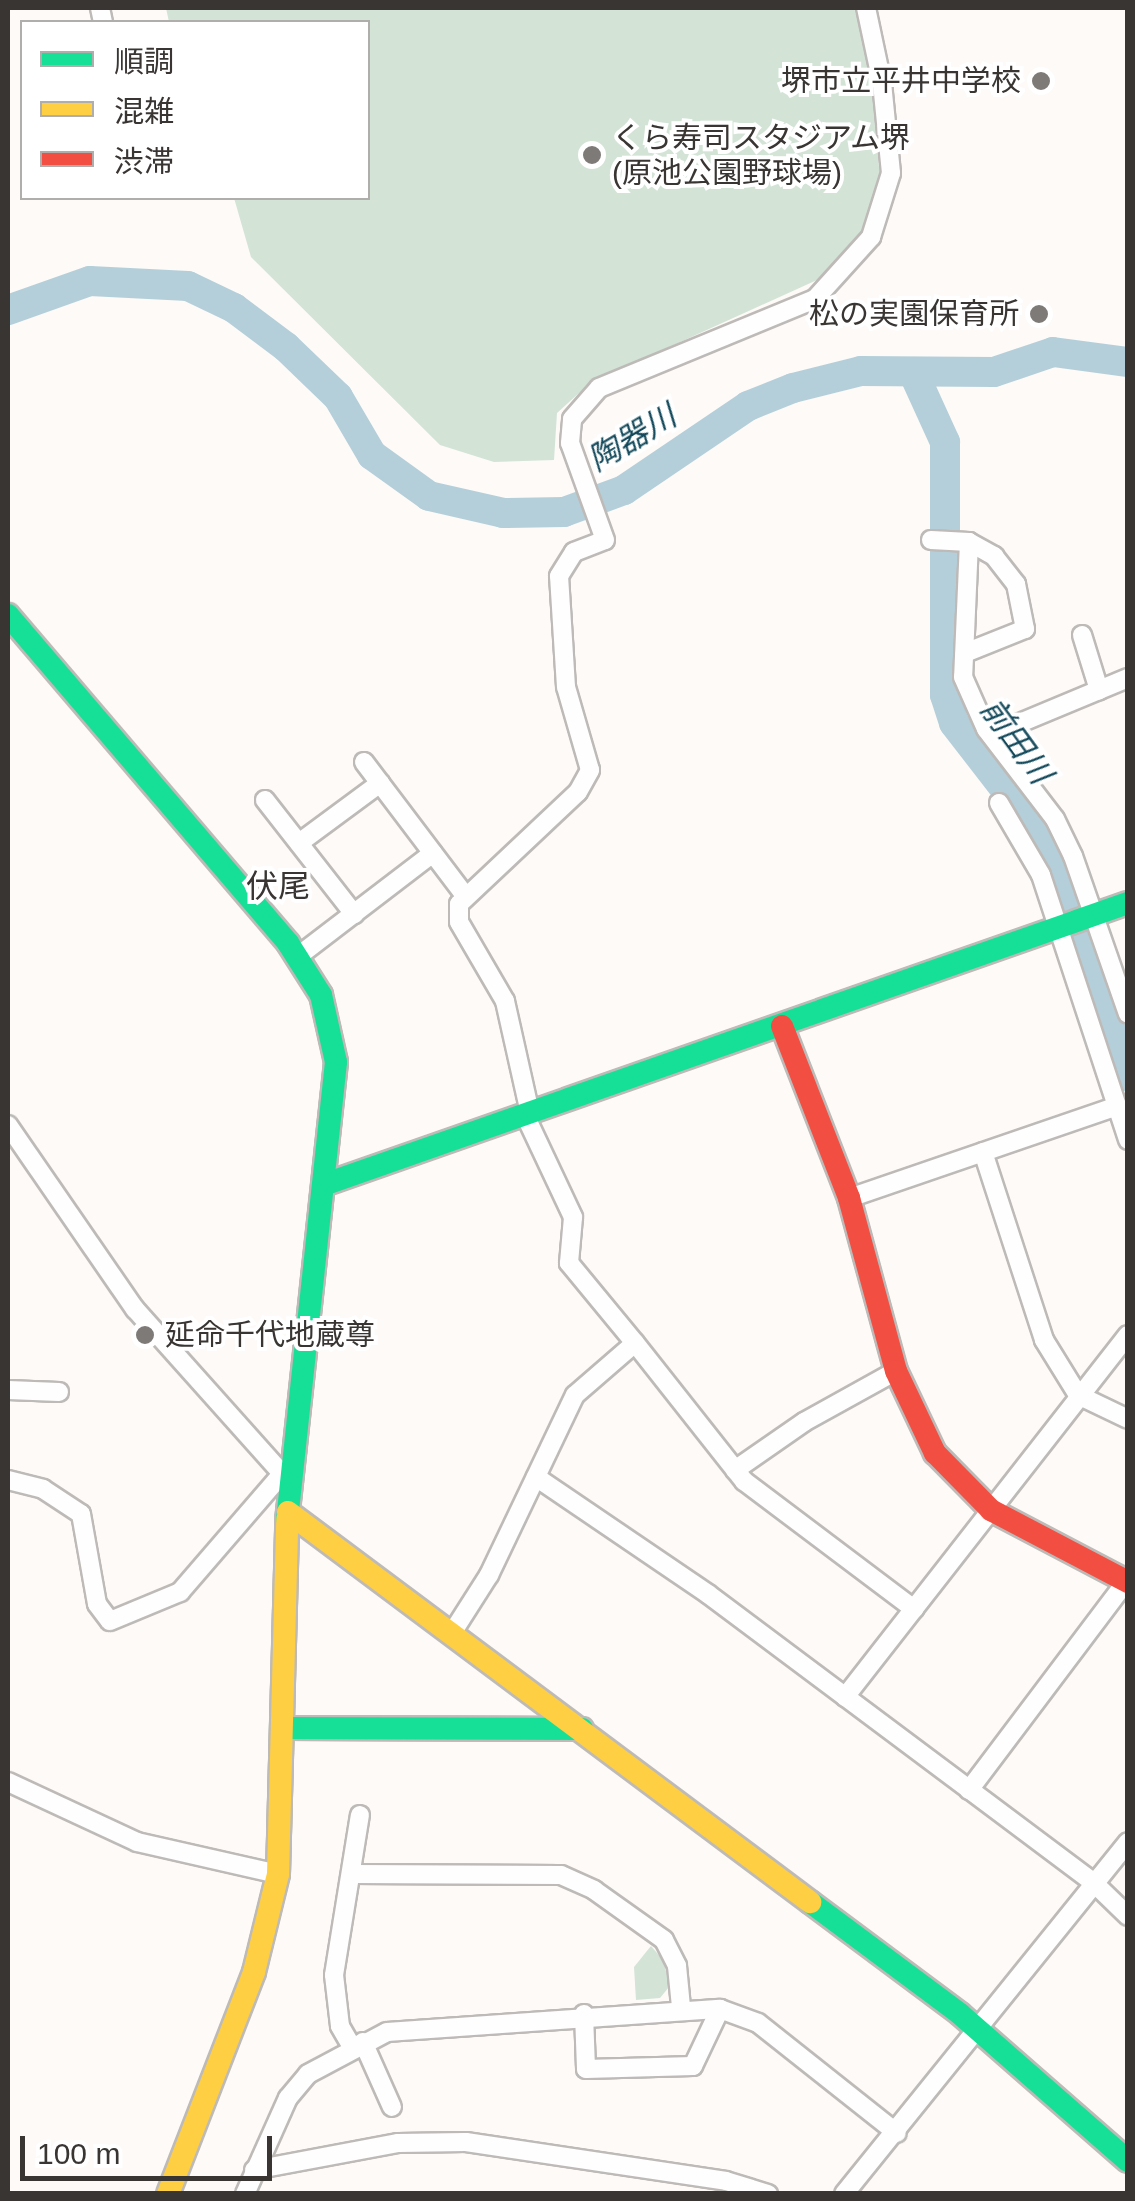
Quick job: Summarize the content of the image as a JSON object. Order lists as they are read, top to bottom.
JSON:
{
  "districts": ["伏尾"],
  "water": ["陶器川", "前田川"],
  "places": [
    "堺市立平井中学校",
    "くら寿司スタジアム堺 (原池公園野球場)",
    "松の実園保育所",
    "延命千代地蔵尊"
  ],
  "legend": ["順調", "混雑", "渋滞"],
  "scale_bar": "100 m"
}
